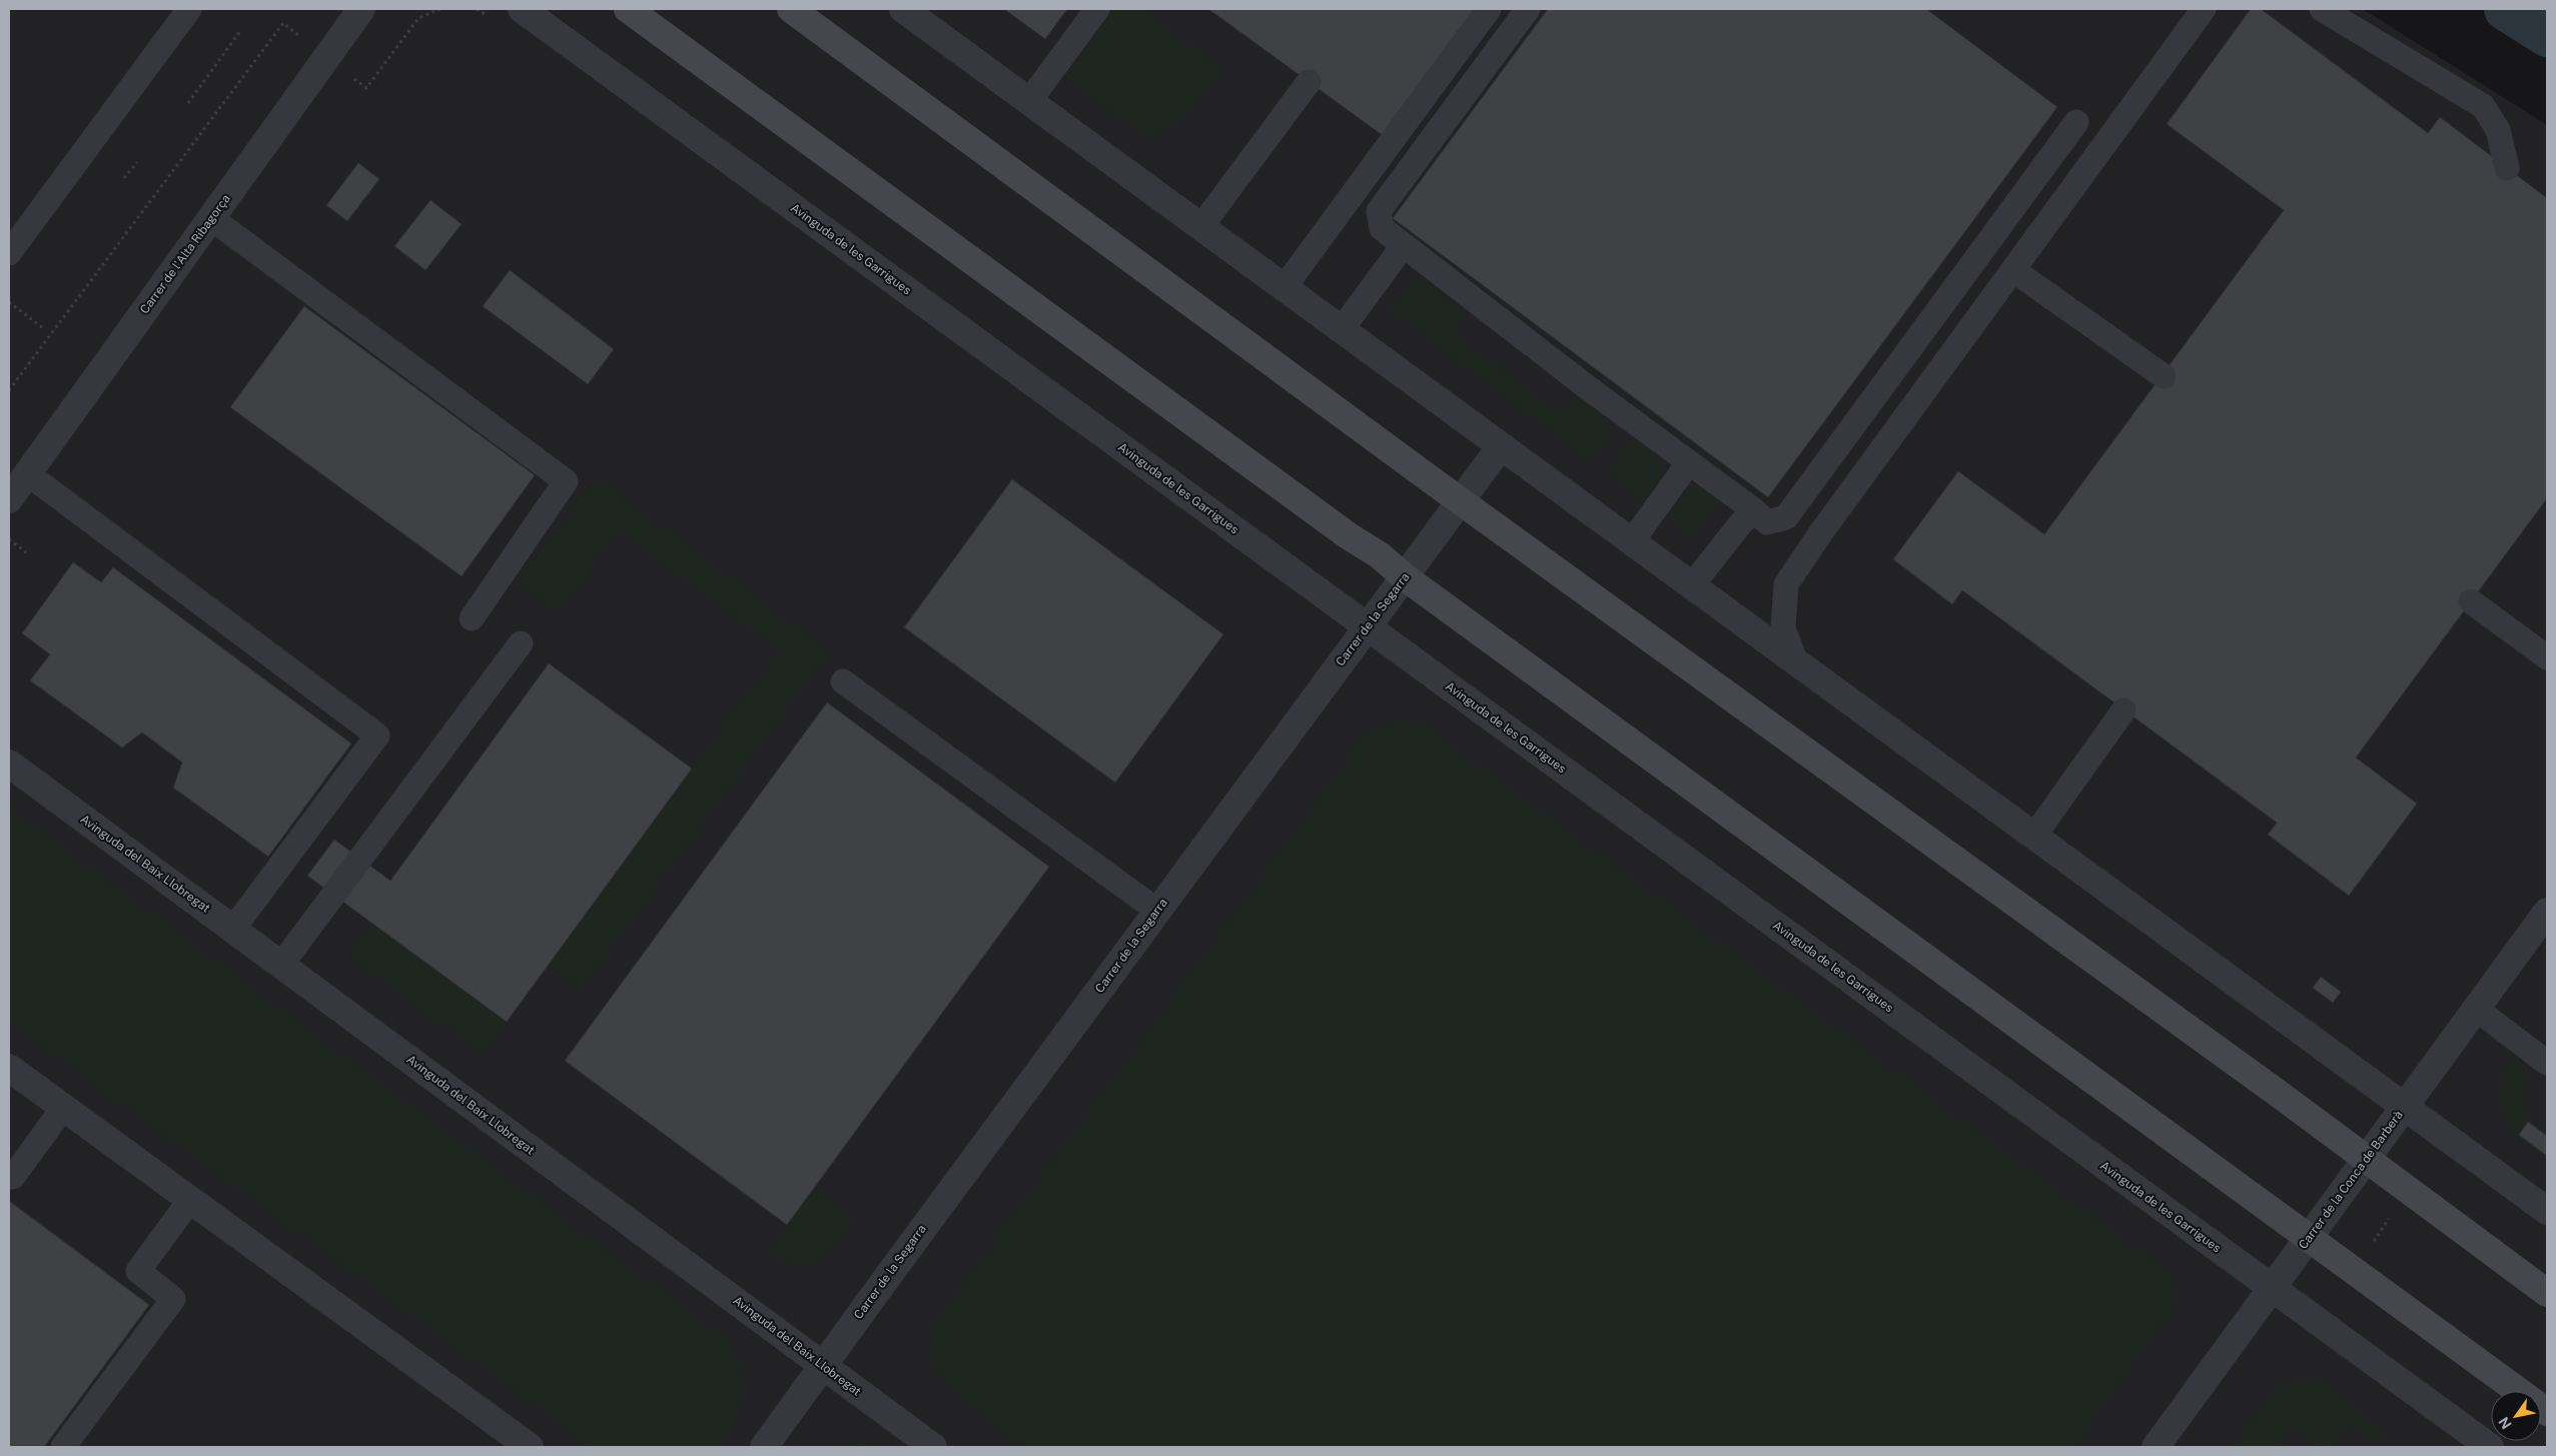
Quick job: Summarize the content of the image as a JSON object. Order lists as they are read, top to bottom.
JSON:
{
  "streets": {
    "street": [
      "Avinguda de les Garrigues",
      "Carrer de l'Alta Ribagorça",
      "Carrer de la Segarra",
      "Avinguda del Baix Llobregat",
      "Carrer de la Conca de Barberà"
    ]
  },
  "crossings": [
    ["Avinguda de les Garrigues", "Carrer de la Segarra"],
    ["Avinguda de les Garrigues", "Carrer de la Conca de Barberà"],
    ["Carrer de la Segarra", "Avinguda del Baix Llobregat"]
  ],
  "north": "bottom left"
}
